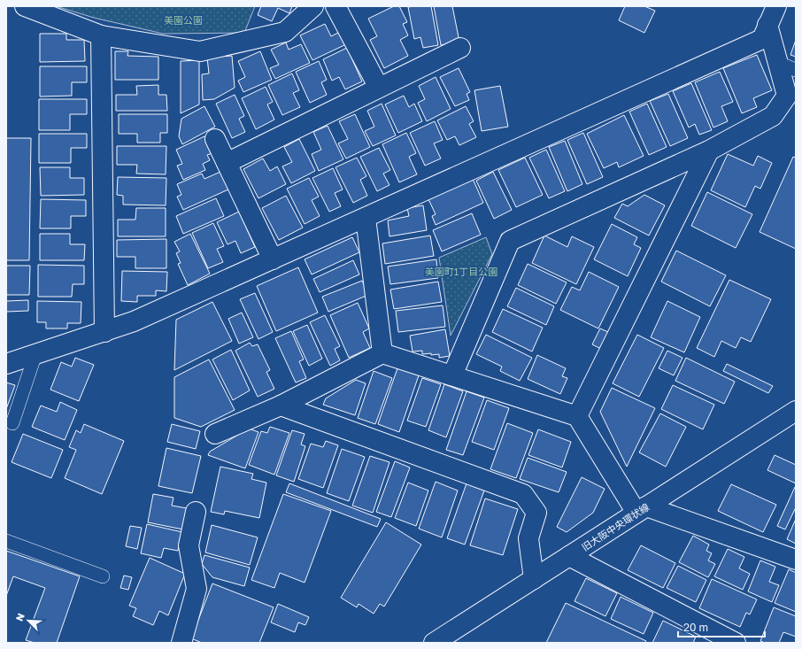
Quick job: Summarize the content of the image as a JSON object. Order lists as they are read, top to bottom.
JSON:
{
  "streets": {
    "street": ["旧大阪中央環状線"]
  },
  "parks": ["美園公園", "美園町1丁目公園"],
  "scale_bar": "20 m",
  "north": "top left"
}
